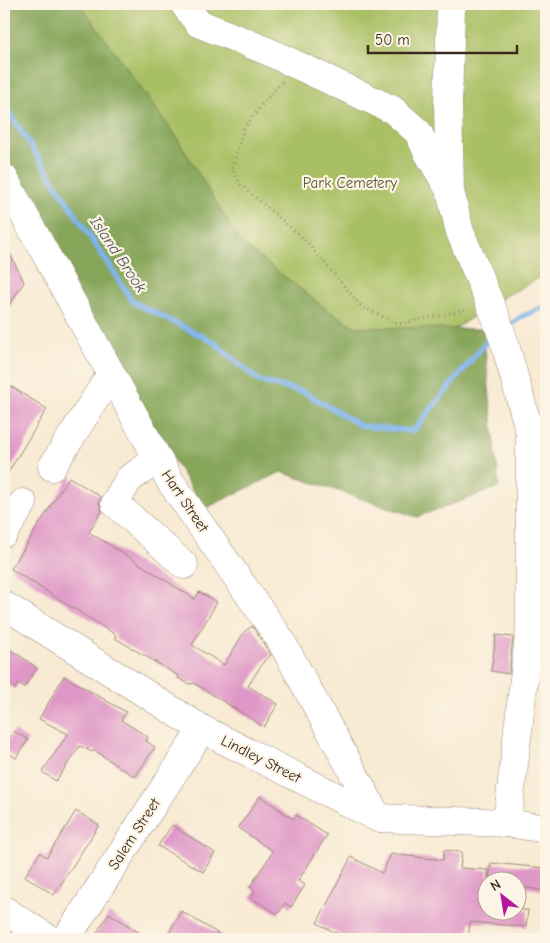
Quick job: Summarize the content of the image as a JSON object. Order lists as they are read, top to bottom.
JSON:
{
  "streets": {
    "street": ["Hart Street", "Lindley Street", "Salem Street"]
  },
  "crossings": [
    ["Hart Street", "Lindley Street"],
    ["Lindley Street", "Salem Street"]
  ],
  "water": ["Island Brook"],
  "parks": ["Park Cemetery"],
  "scale_bar": "50 m",
  "north": "top left"
}
